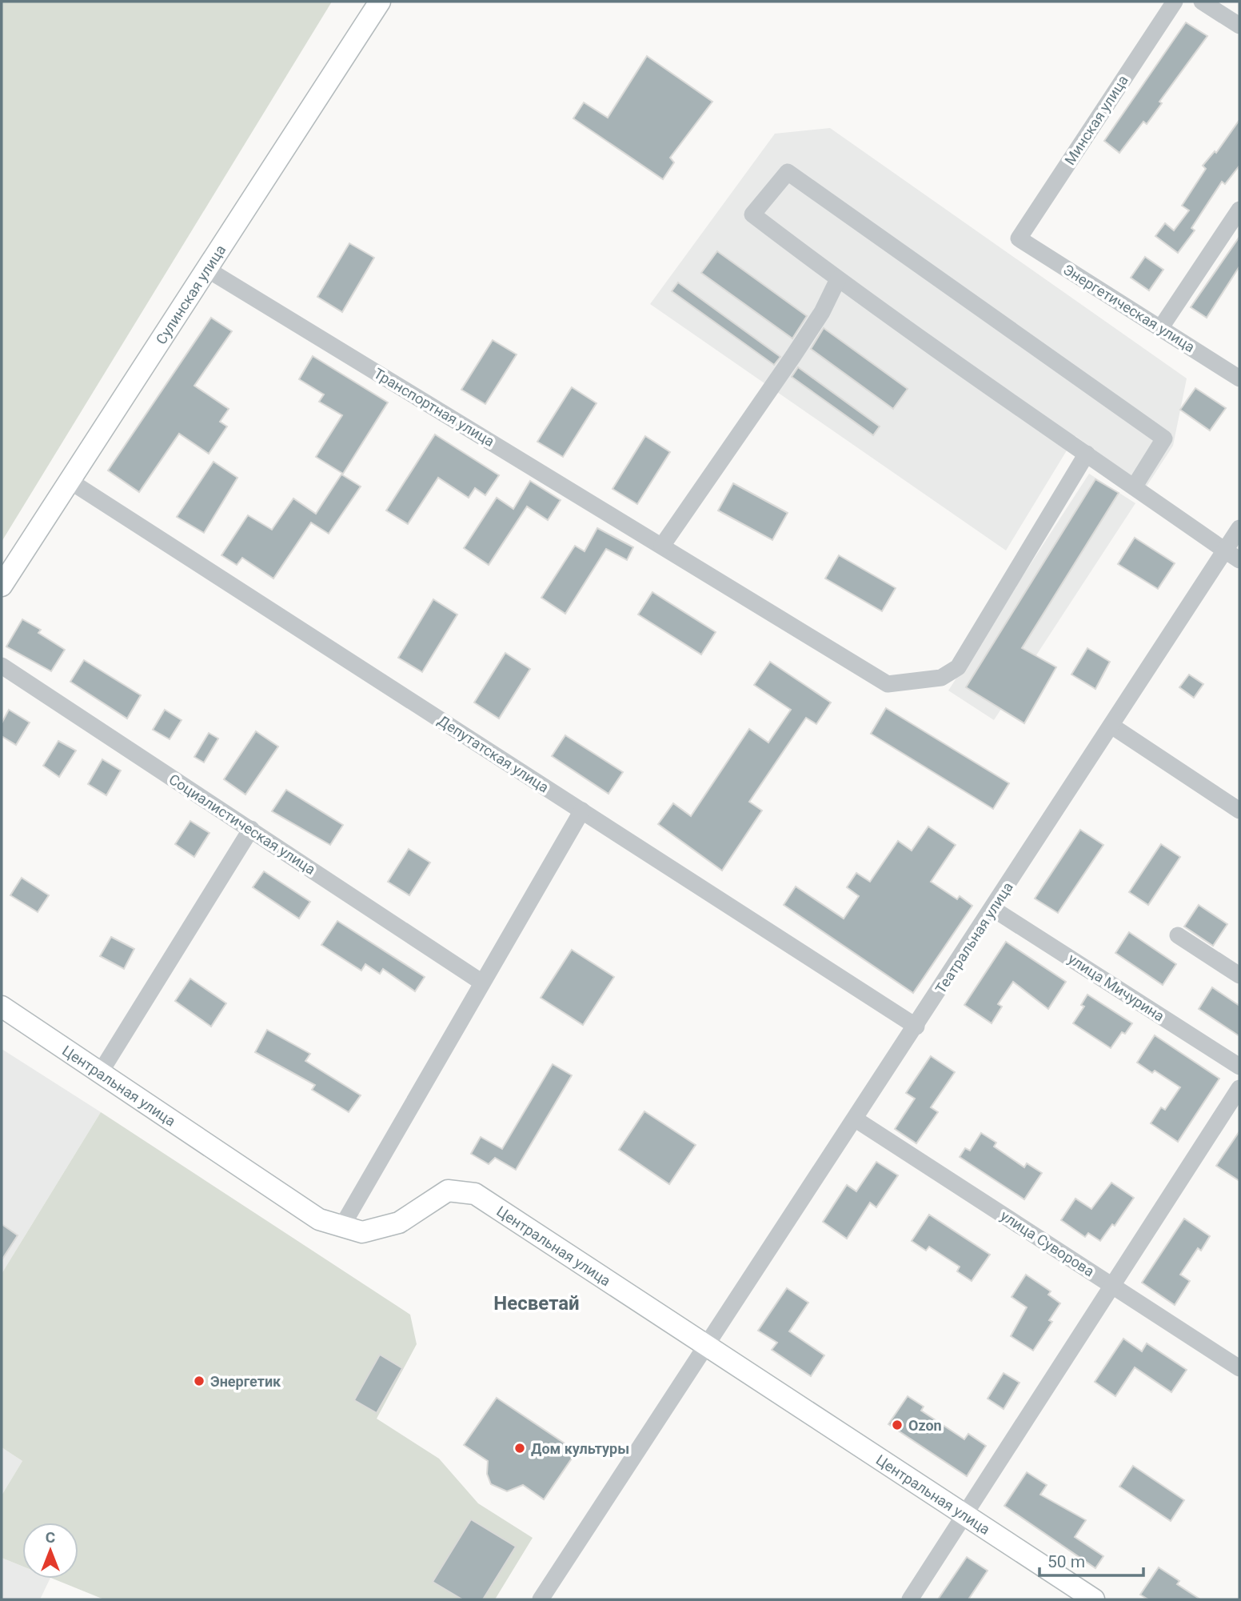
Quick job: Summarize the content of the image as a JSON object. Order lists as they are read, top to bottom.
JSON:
{
  "streets": {
    "main road": ["Сулинская улица", "Центральная улица"],
    "street": [
      "Минская улица",
      "Энергетическая улица",
      "Транспортная улица",
      "Депутатская улица",
      "Социалистическая улица",
      "Театральная улица",
      "улица Мичурина",
      "улица Суворова"
    ]
  },
  "crossings": [
    ["Минская улица", "Энергетическая улица"],
    ["Сулинская улица", "Транспортная улица"],
    ["Сулинская улица", "Депутатская улица"],
    ["Депутатская улица", "Театральная улица"],
    ["Театральная улица", "улица Мичурина"],
    ["Театральная улица", "Центральная улица"],
    ["Театральная улица", "улица Суворова"]
  ],
  "districts": ["Несветай"],
  "places": ["Энергетик", "Ozon", "Дом культуры"],
  "scale_bar": "50 m",
  "north": "top"
}
